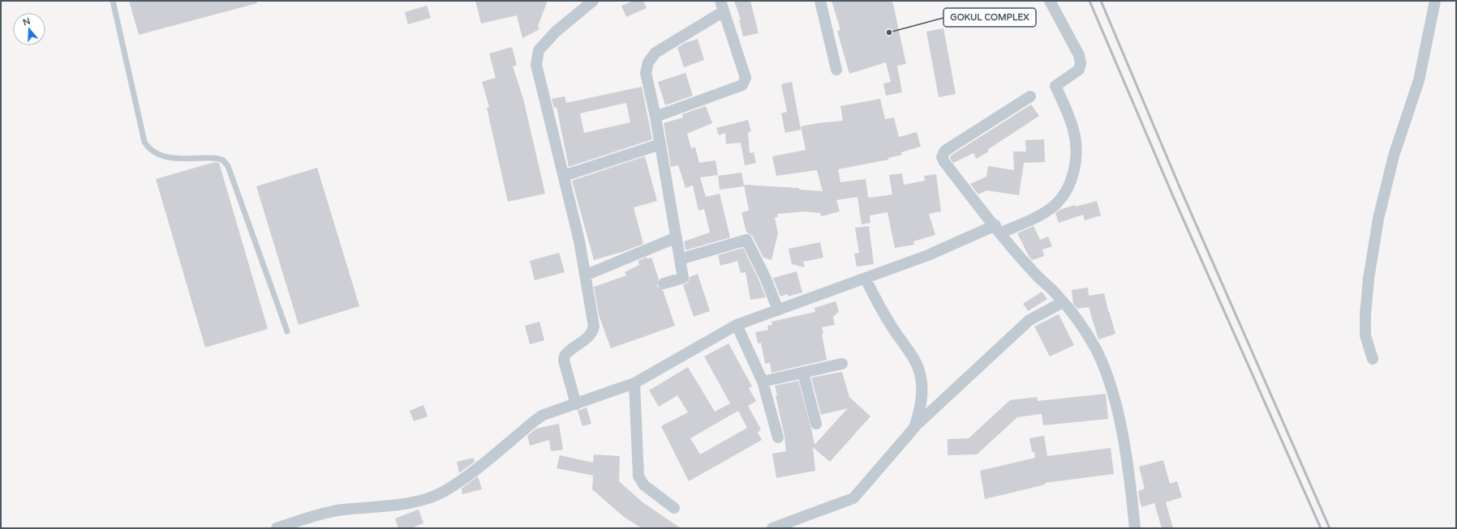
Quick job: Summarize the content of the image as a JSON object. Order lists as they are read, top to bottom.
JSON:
{
  "places": ["GOKUL COMPLEX"],
  "north": "top"
}
